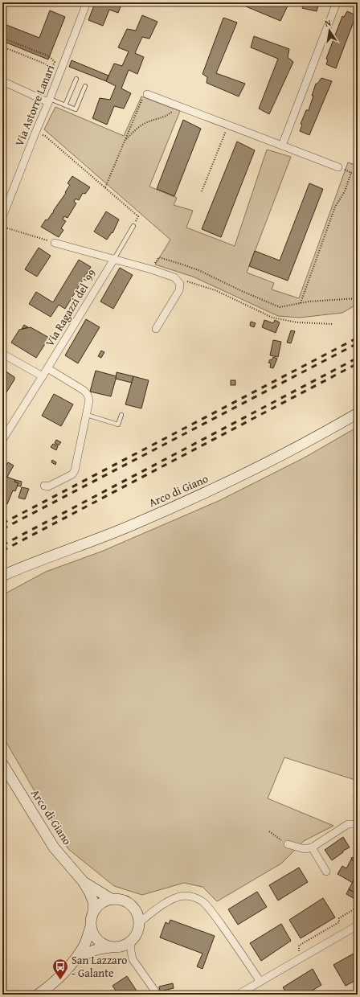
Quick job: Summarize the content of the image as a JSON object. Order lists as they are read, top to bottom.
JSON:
{
  "streets": {
    "main road": ["Arco di Giano"],
    "street": ["Via Astorre Lanari", "Via Ragazzi del '99"]
  },
  "places": {
    "bus stop": ["San Lazzaro - Galante"]
  },
  "north": "top"
}
